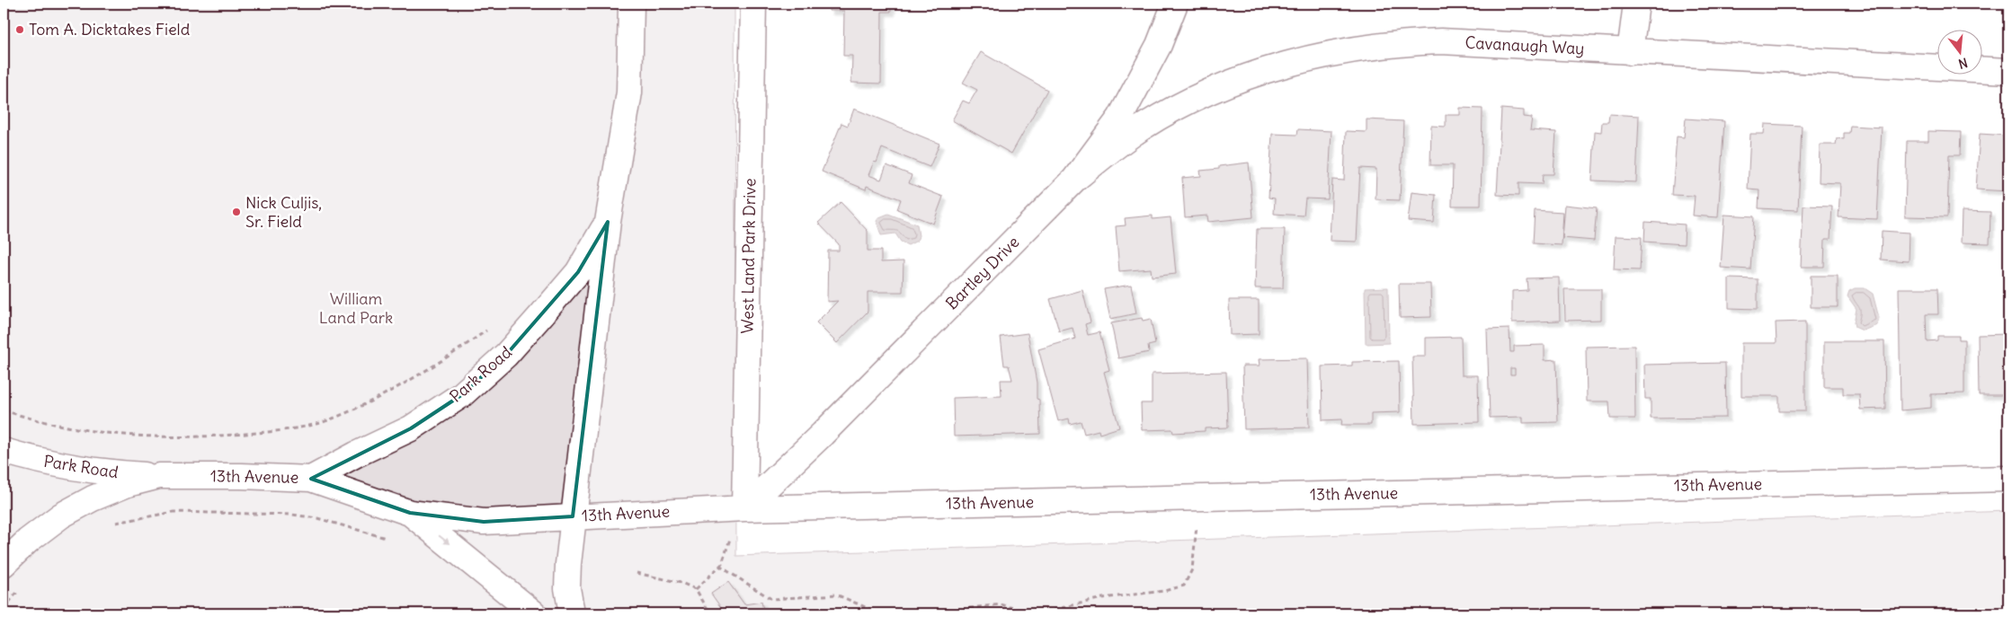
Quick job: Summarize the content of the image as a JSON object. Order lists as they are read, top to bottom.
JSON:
{
  "streets": {
    "street": [
      "Cavanaugh Way",
      "West Land Park Drive",
      "Bartley Drive",
      "Park Road",
      "13th Avenue"
    ]
  },
  "crossings": [
    ["Cavanaugh Way", "Bartley Drive"],
    ["West Land Park Drive", "Bartley Drive"],
    ["West Land Park Drive", "13th Avenue"],
    ["Bartley Drive", "13th Avenue"],
    ["Park Road", "13th Avenue"]
  ],
  "parks": ["William Land Park"],
  "places": ["Tom A. Dicktakes Field", "Nick Culjis, Sr. Field"],
  "north": "bottom"
}
